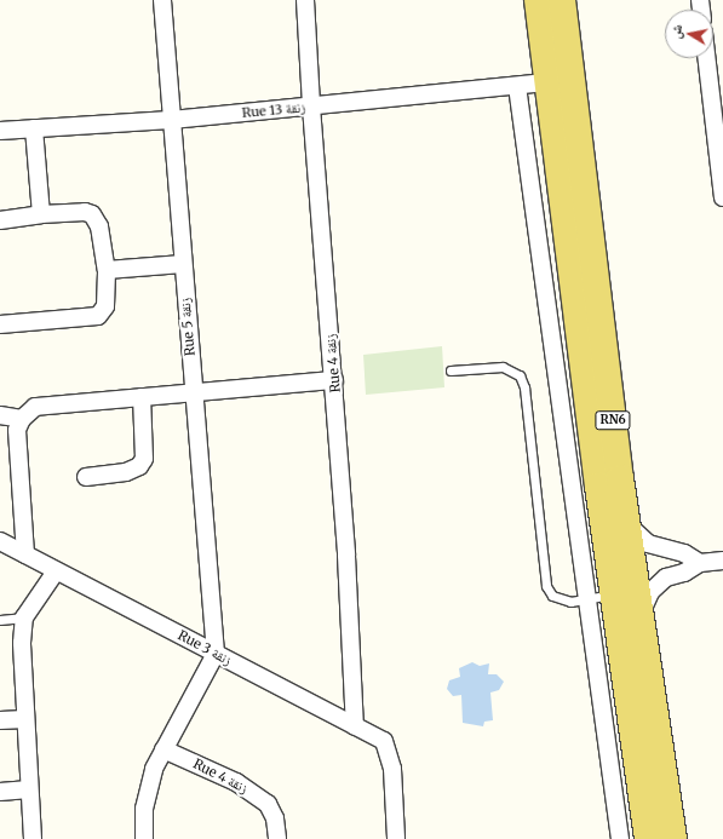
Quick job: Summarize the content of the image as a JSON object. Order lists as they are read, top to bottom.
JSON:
{
  "streets": {
    "main road": ["RN6"],
    "street": [
      "Rue 13 زنقة",
      "Rue 5 زنقة",
      "Rue 4 زنقة",
      "Rue 3 زنقة"
    ]
  },
  "crossings": [
    ["Rue 13 زنقة", "Rue 5 زنقة"],
    ["Rue 13 زنقة", "Rue 4 زنقة"],
    ["Rue 13 زنقة", "RN6"],
    ["Rue 5 زنقة", "Rue 3 زنقة"],
    ["Rue 4 زنقة", "Rue 3 زنقة"]
  ],
  "north": "left"
}
